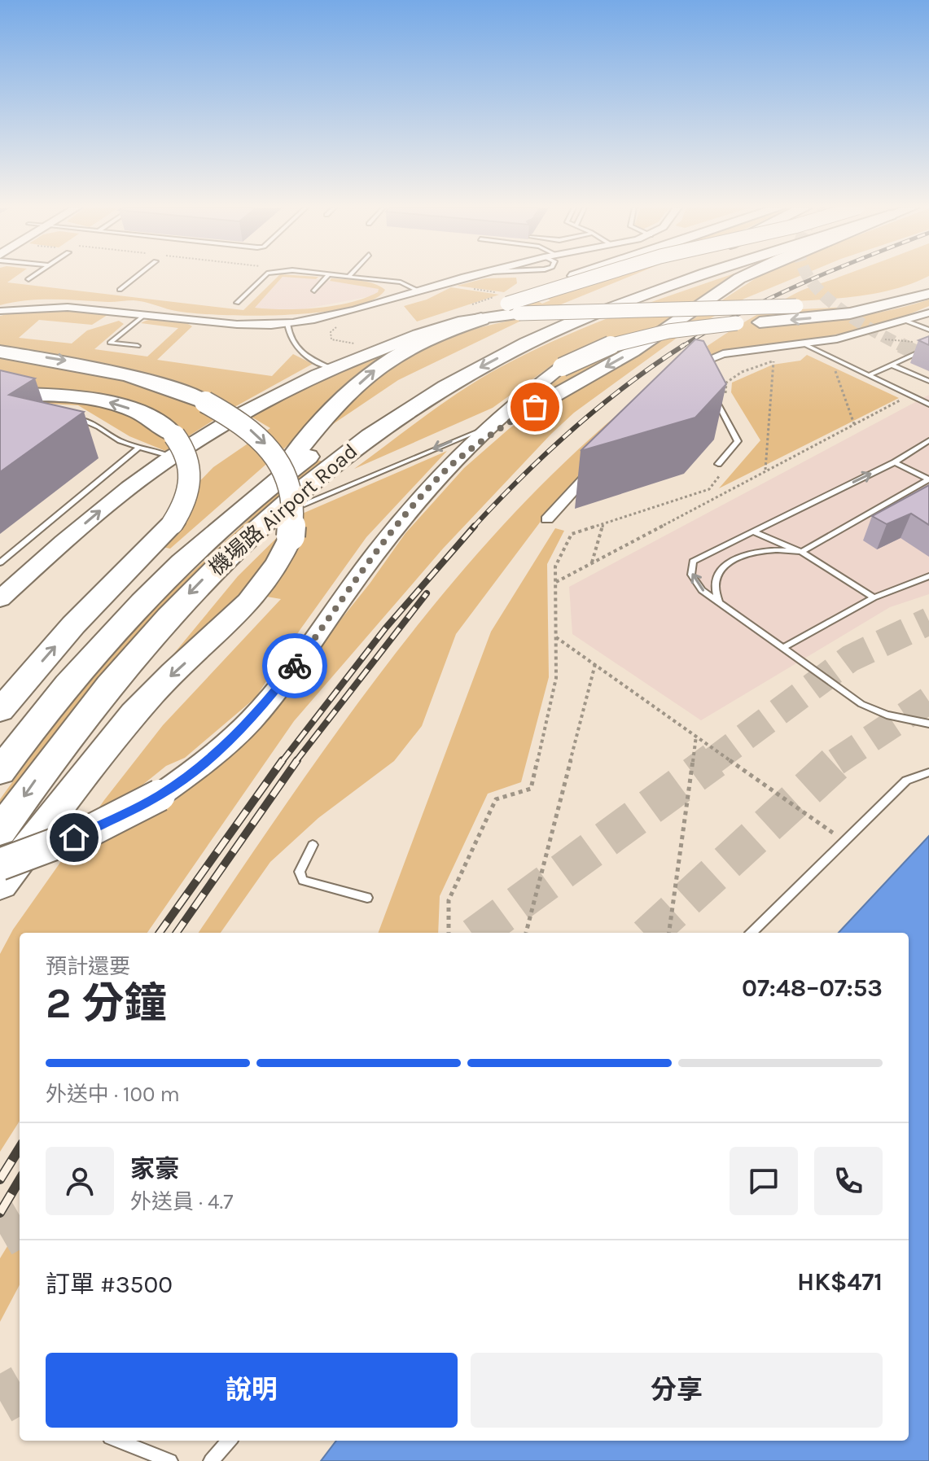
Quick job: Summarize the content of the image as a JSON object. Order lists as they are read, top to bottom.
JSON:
{
  "streets": {
    "highway": ["機場路 Airport Road"]
  },
  "page": {
    "heading": ["2 分鐘", "預計還要", "07:48–07:53"],
    "panel": [
      "家豪",
      "外送員 · 4.7",
      "訂單 #3500",
      "HK$471"
    ],
    "bar": "外送中 · 100 m",
    "buttons": ["說明", "分享"]
  }
}
